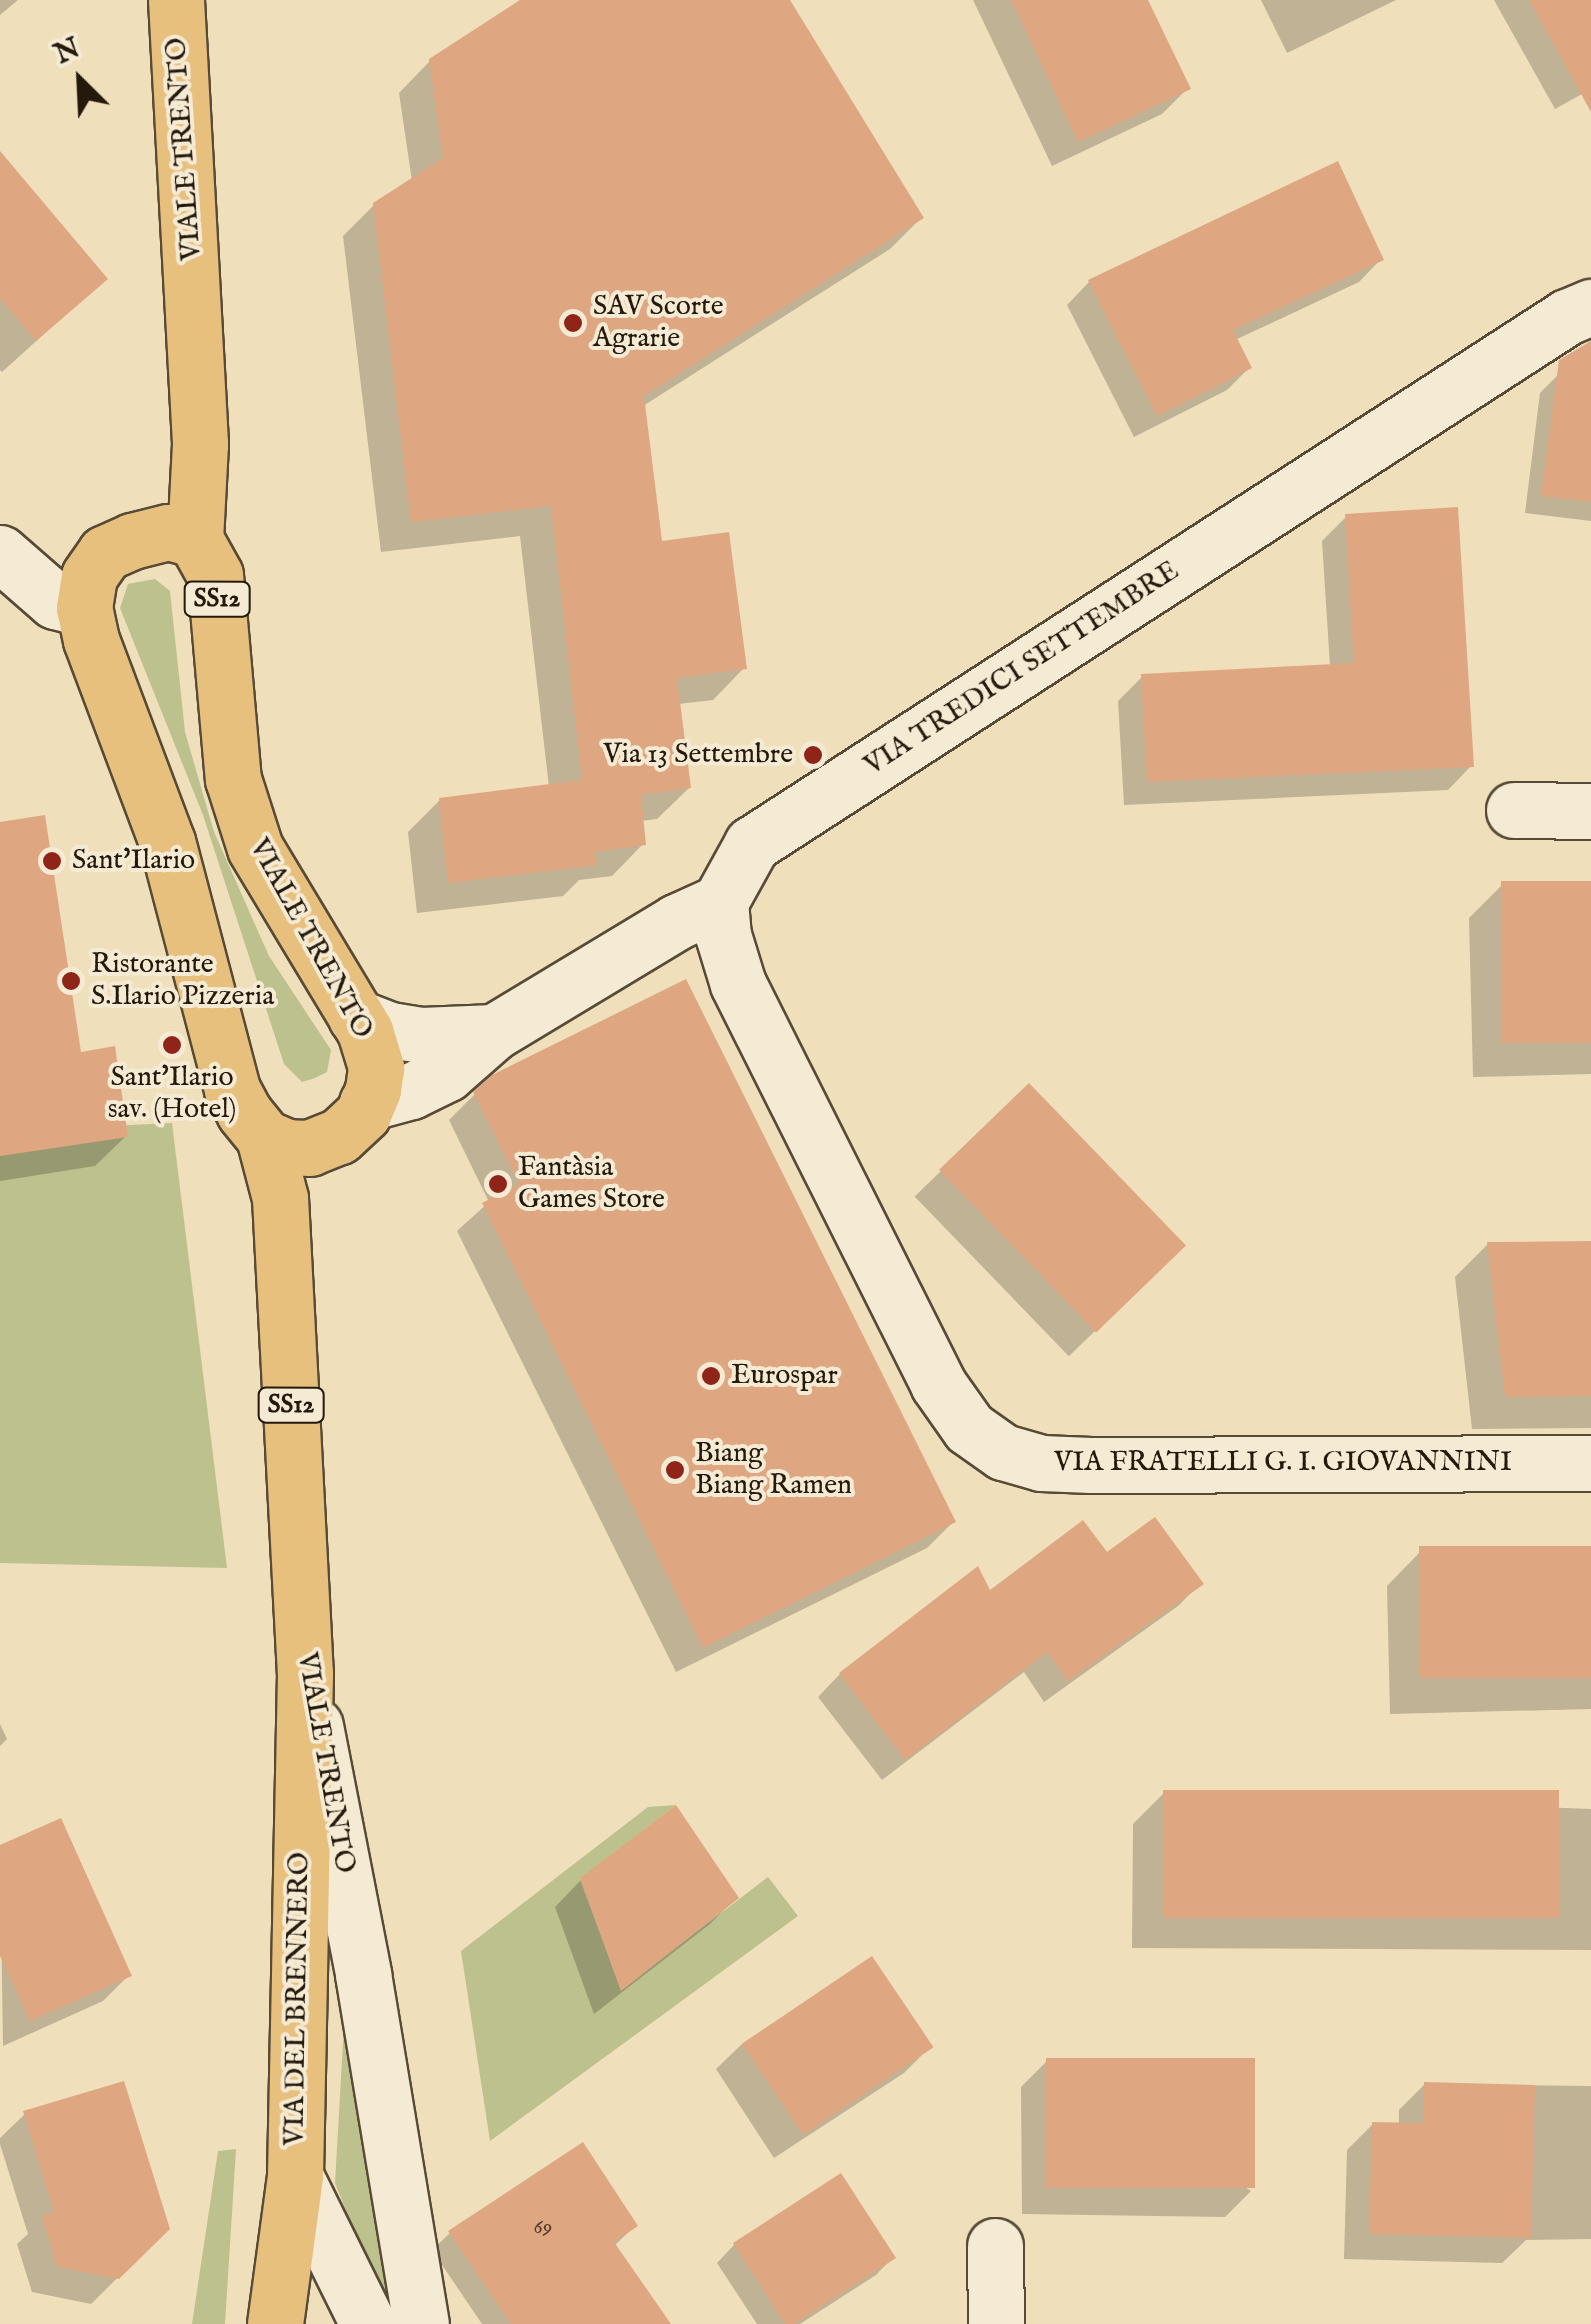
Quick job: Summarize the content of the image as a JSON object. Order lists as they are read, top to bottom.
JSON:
{
  "streets": {
    "main road": ["VIALE TRENTO", "SS12", "VIA DEL BRENNERO"],
    "street": ["VIA TREDICI SETTEMBRE", "VIA FRATELLI G. I. GIOVANNINI"]
  },
  "crossings": [
    ["VIALE TRENTO", "SS12"],
    ["VIALE TRENTO", "VIA DEL BRENNERO"],
    ["VIA TREDICI SETTEMBRE", "VIA FRATELLI G. I. GIOVANNINI"]
  ],
  "places": [
    "SAV Scorte Agrarie",
    "Via 13 Settembre",
    "Sant'Ilario",
    "Ristorante S.Ilario Pizzeria",
    "Sant'Ilario sav. (Hotel)",
    "Fantàsia Games Store",
    "Eurospar",
    "Biang Biang Ramen"
  ],
  "house_numbers": ["69"],
  "north": "top left"
}
